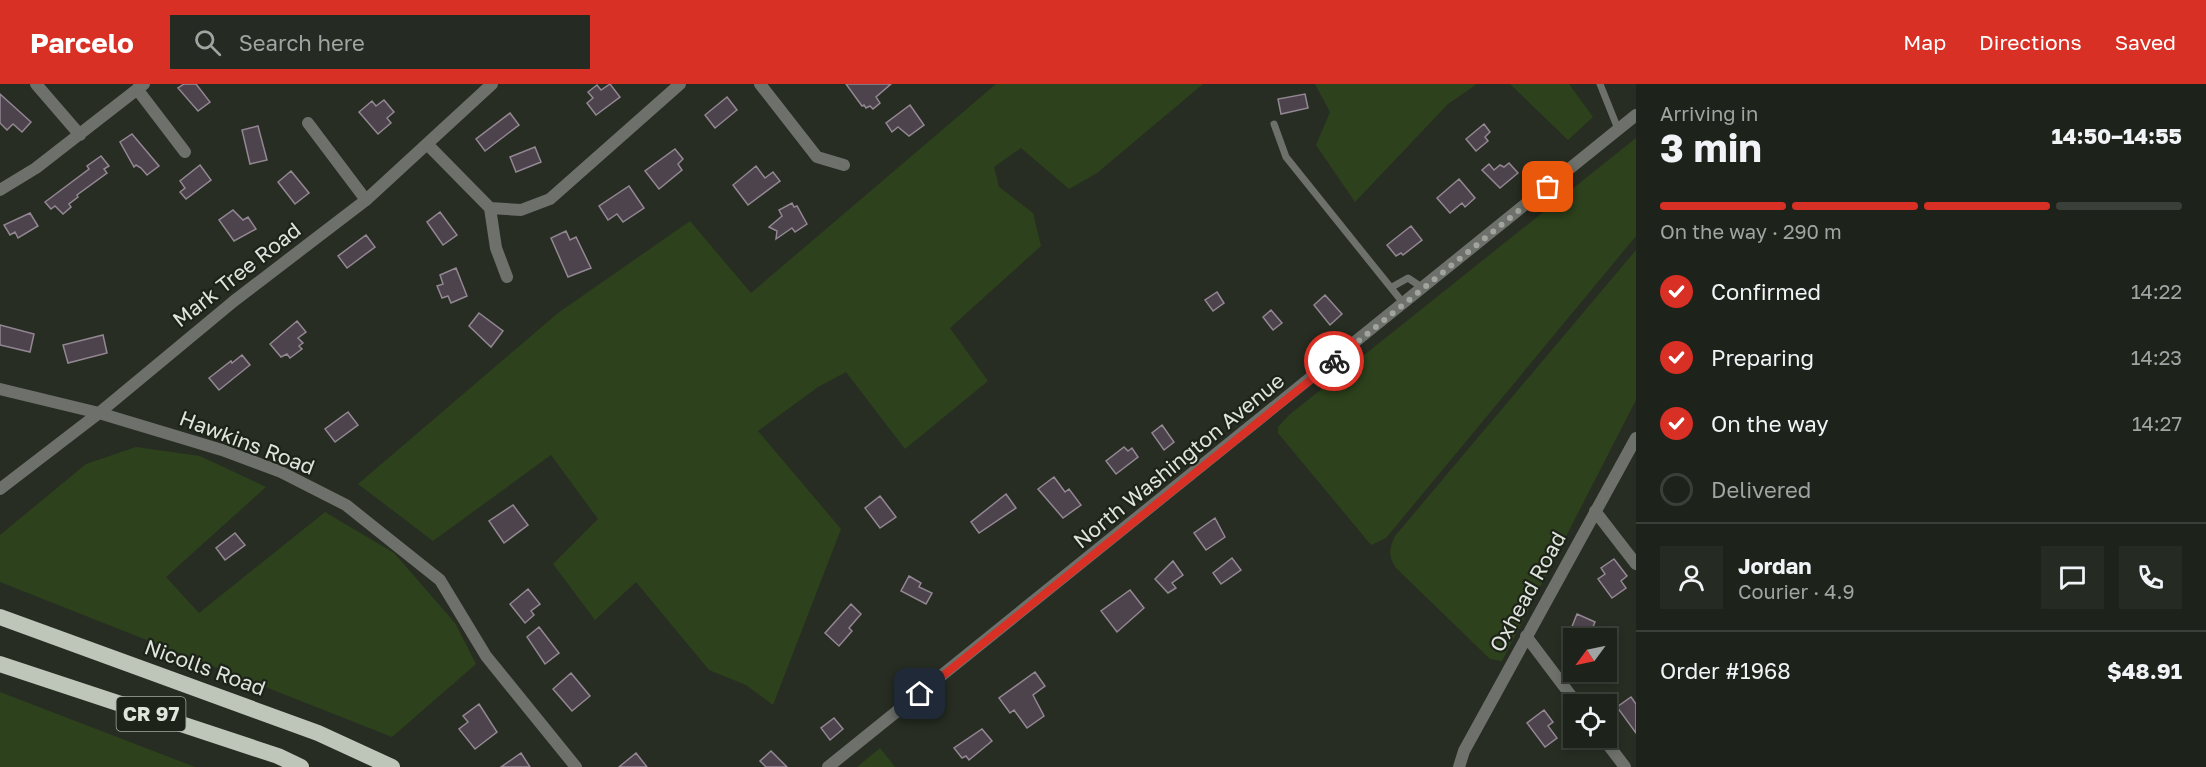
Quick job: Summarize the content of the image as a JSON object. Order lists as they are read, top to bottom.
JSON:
{
  "streets": {
    "highway": ["Nicolls Road", "CR 97"],
    "street": [
      "Mark Tree Road",
      "Hawkins Road",
      "North Washington Avenue",
      "Oxhead Road"
    ]
  },
  "crossings": [
    ["Mark Tree Road", "Hawkins Road"]
  ],
  "north": "bottom left",
  "page": {
    "header": "Parcelo",
    "search": "Search here",
    "nav": ["Map", "Directions", "Saved"],
    "heading": ["3 min", "Arriving in", "14:50–14:55"],
    "panel": [
      "Jordan",
      "Courier · 4.9",
      "Order #1968",
      "$48.91"
    ],
    "bar": "On the way · 290 m",
    "list": [
      ["Confirmed", "14:22"],
      ["Preparing", "14:23"],
      ["On the way", "14:27"],
      "Delivered"
    ]
  }
}
